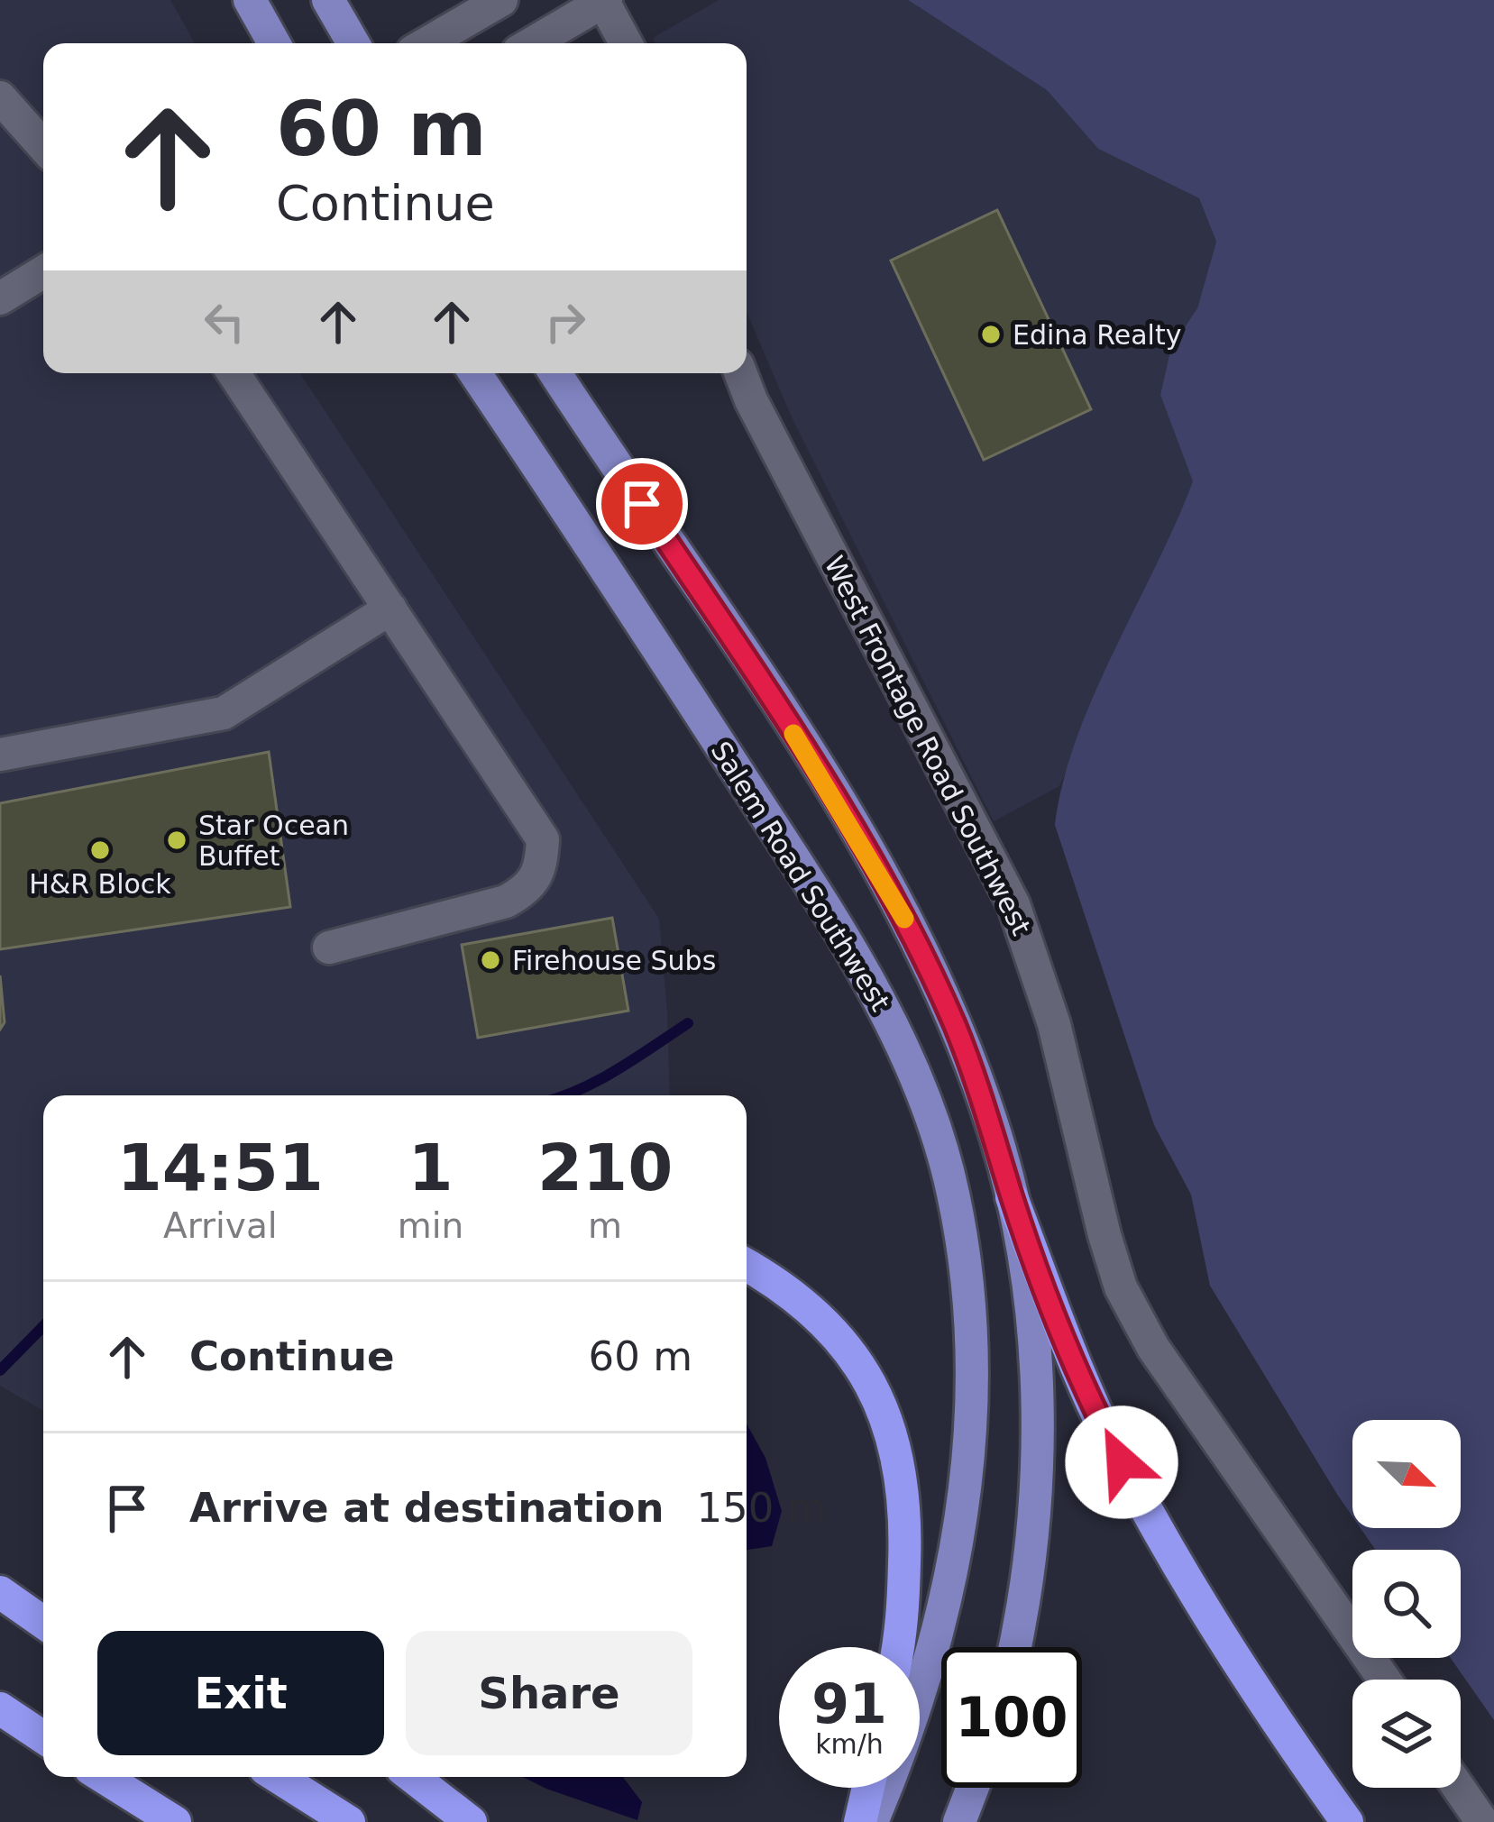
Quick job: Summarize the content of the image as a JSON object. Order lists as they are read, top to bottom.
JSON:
{
  "streets": {
    "main road": ["Salem Road Southwest"],
    "street": ["West Frontage Road Southwest"]
  },
  "places": [
    "Edina Realty",
    "Star Ocean Buffet",
    "H&R Block",
    "Firehouse Subs"
  ],
  "north": "bottom right",
  "page": {
    "turn": ["60 m", "Continue"],
    "eta": [
      "14:51",
      "Arrival",
      "1",
      "min",
      "210",
      "m"
    ],
    "list": [
      {
        "name": "Continue",
        "value": "60 m"
      },
      {
        "name": "Arrive at destination",
        "value": "150 m"
      }
    ],
    "buttons": ["Exit", "Share"],
    "speed": "91 km/h",
    "limit": "100"
  }
}
